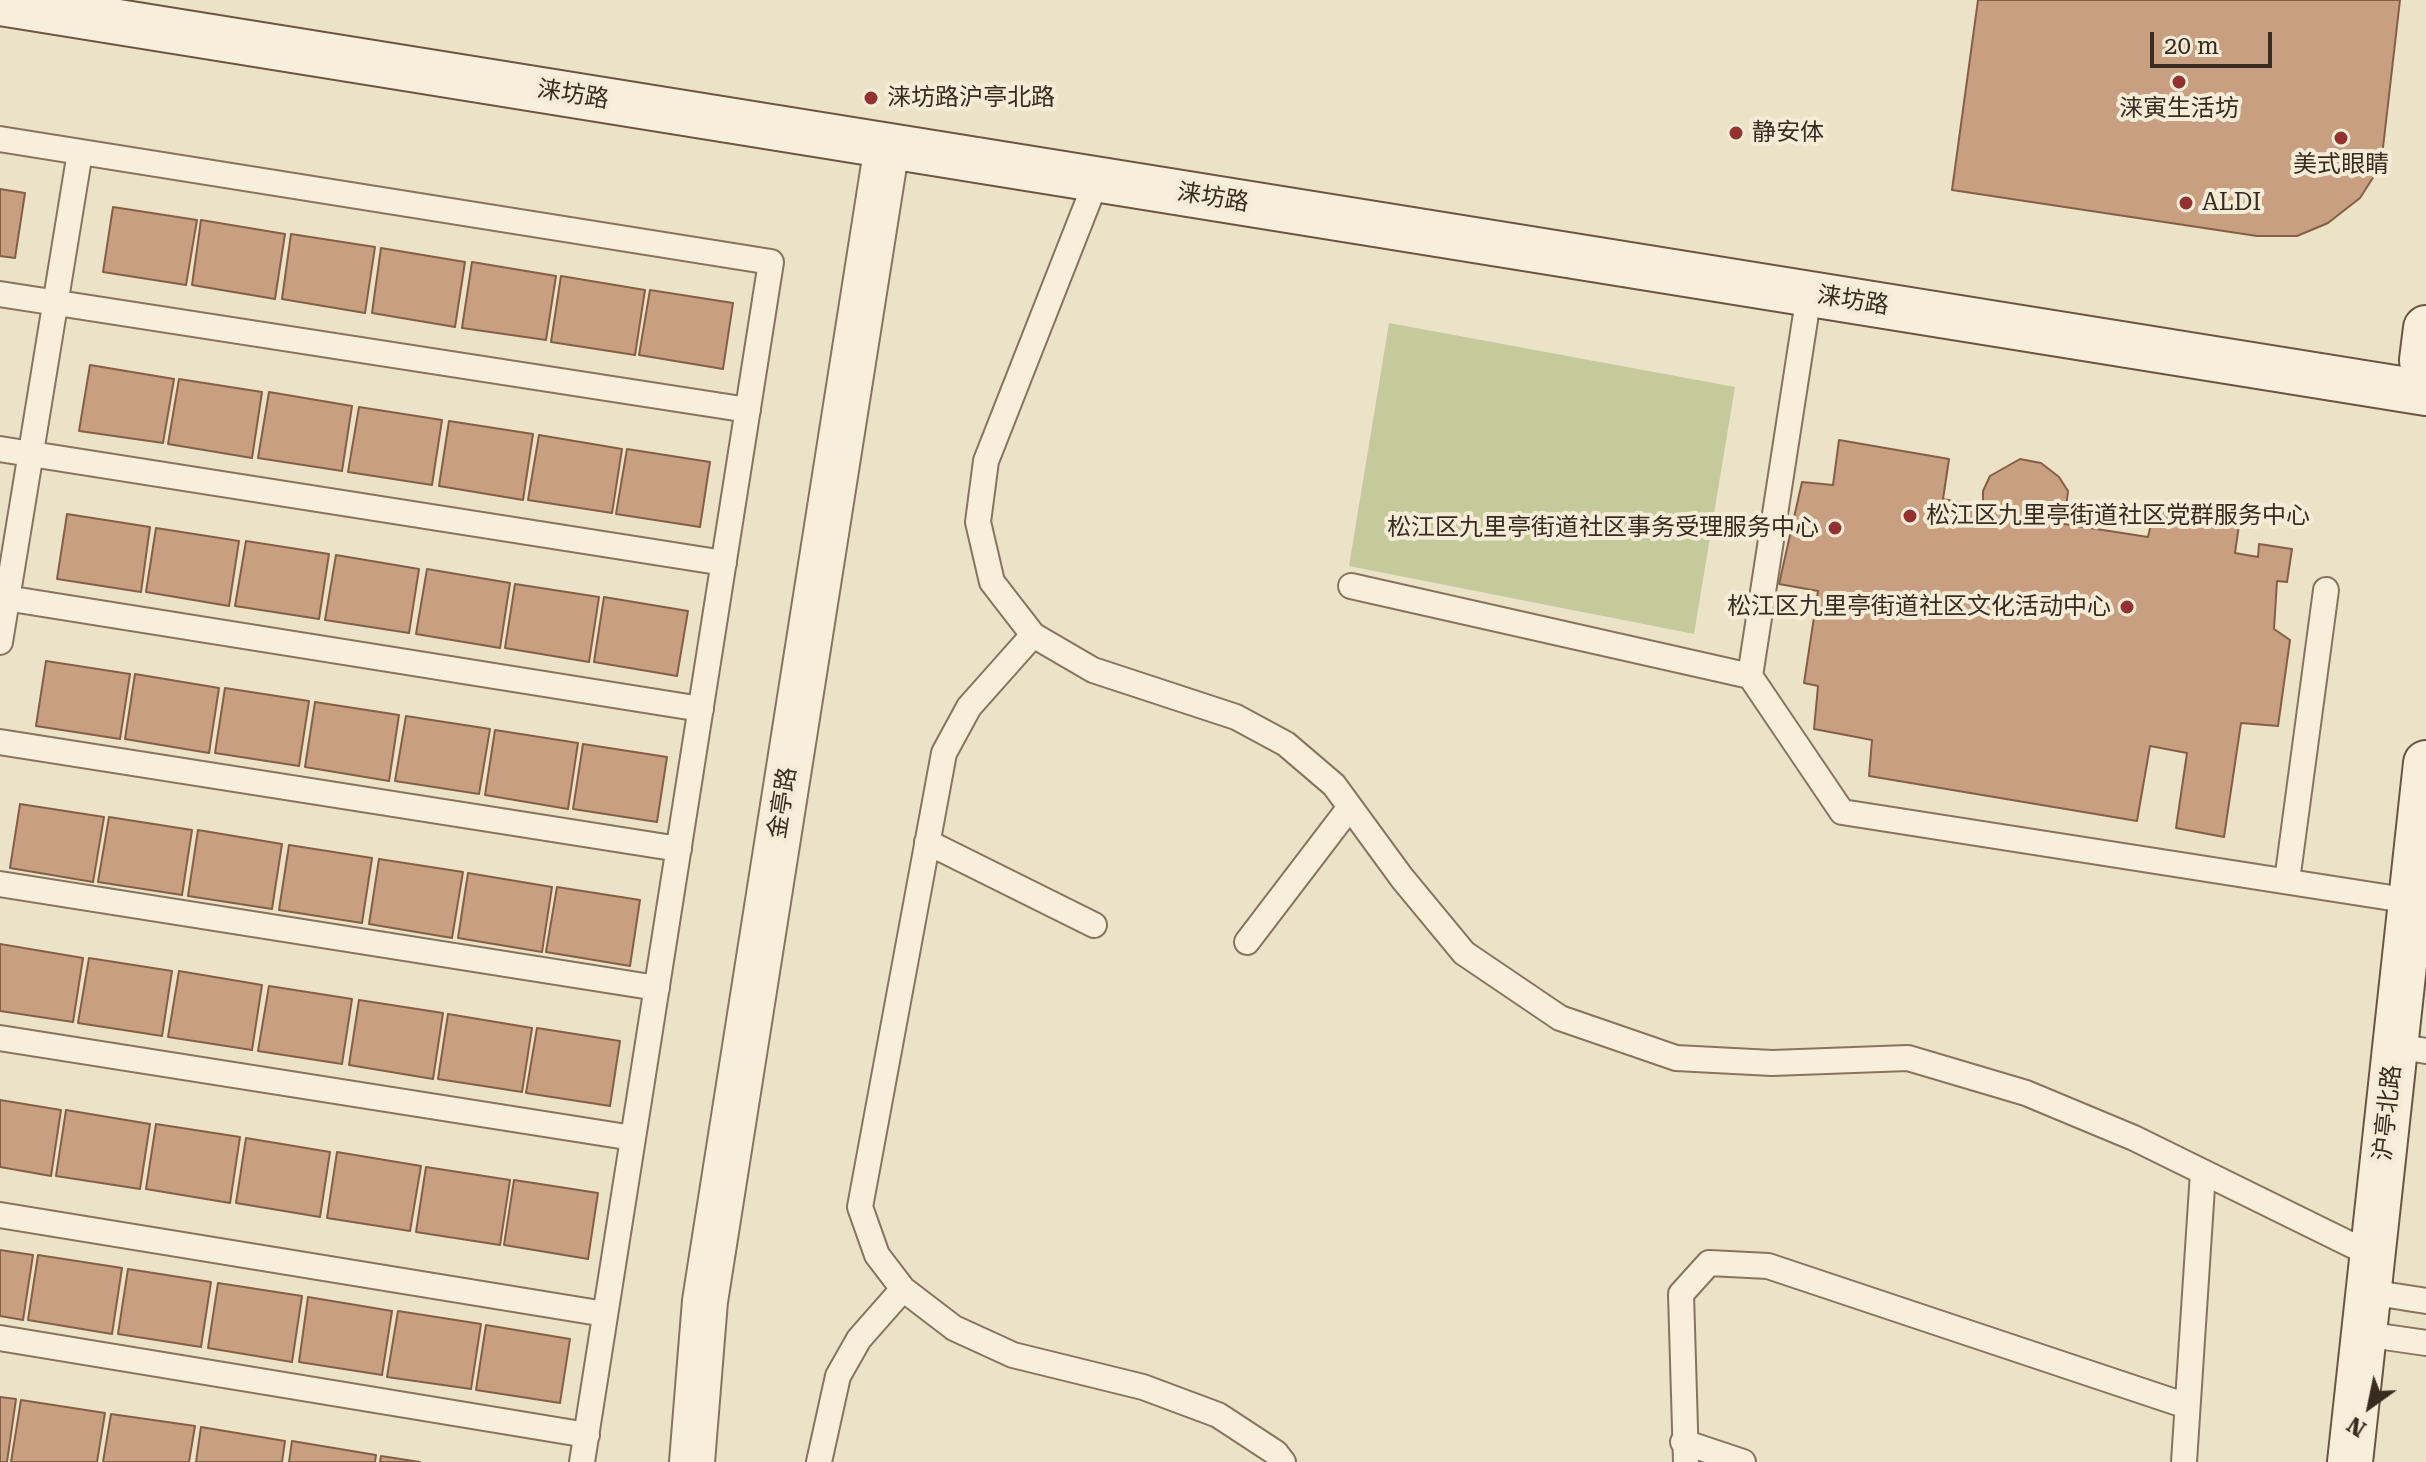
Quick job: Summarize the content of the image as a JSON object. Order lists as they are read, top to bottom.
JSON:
{
  "streets": {
    "street": ["涞坊路", "金亭路", "沪亭北路"]
  },
  "crossings": [
    ["涞坊路", "金亭路"]
  ],
  "places": [
    "涞寅生活坊",
    "涞坊路沪亭北路",
    "静安体",
    "美式眼睛",
    "ALDI",
    "松江区九里亭街道社区党群服务中心",
    "松江区九里亭街道社区事务受理服务中心",
    "松江区九里亭街道社区文化活动中心"
  ],
  "scale_bar": "20 m",
  "north": "bottom left"
}
